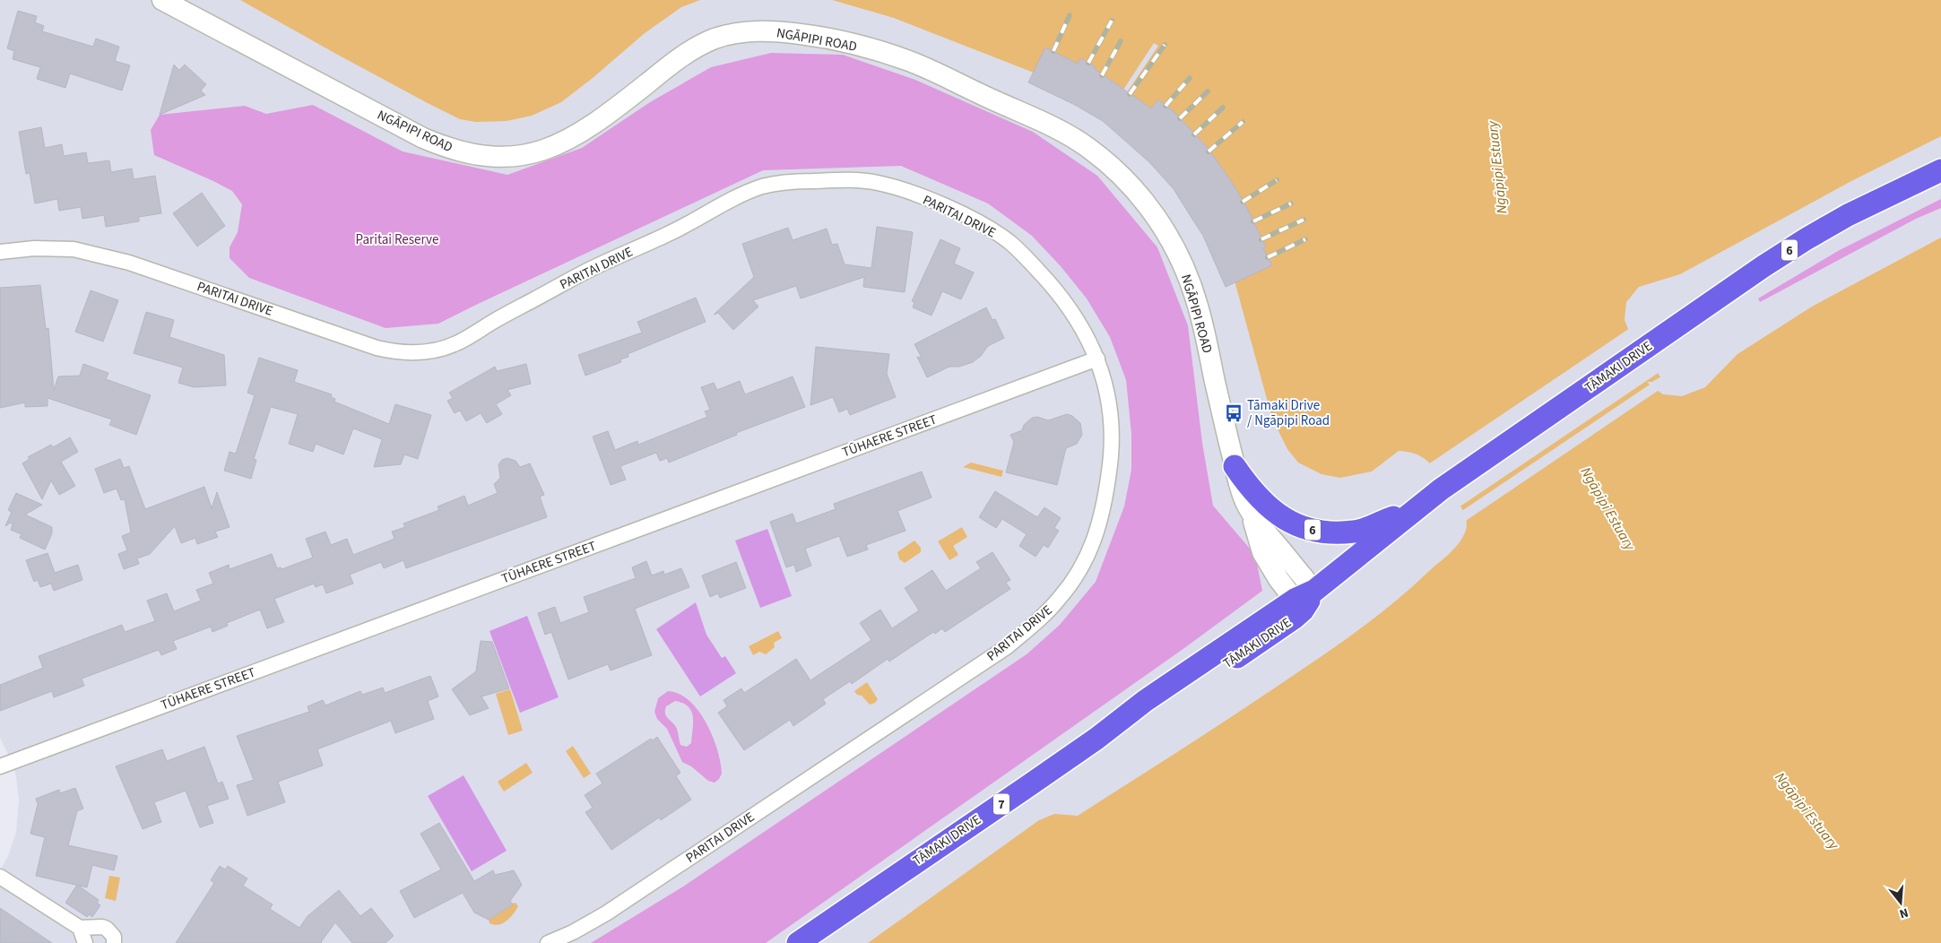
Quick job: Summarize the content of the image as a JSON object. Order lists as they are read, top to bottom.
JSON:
{
  "streets": {
    "main road": [
      "NGĀPIPI ROAD",
      "6",
      "TĀMAKI DRIVE",
      "7"
    ],
    "street": ["PARITAI DRIVE", "TŪHAERE STREET"]
  },
  "crossings": [
    ["NGĀPIPI ROAD", "6"],
    ["NGĀPIPI ROAD", "TĀMAKI DRIVE"],
    ["PARITAI DRIVE", "TŪHAERE STREET"],
    ["6", "TĀMAKI DRIVE"]
  ],
  "water": ["Ngāpipi Estuary"],
  "parks": ["Paritai Reserve"],
  "places": {
    "bus stop": ["Tāmaki Drive / Ngāpipi Road"]
  },
  "north": "bottom"
}
